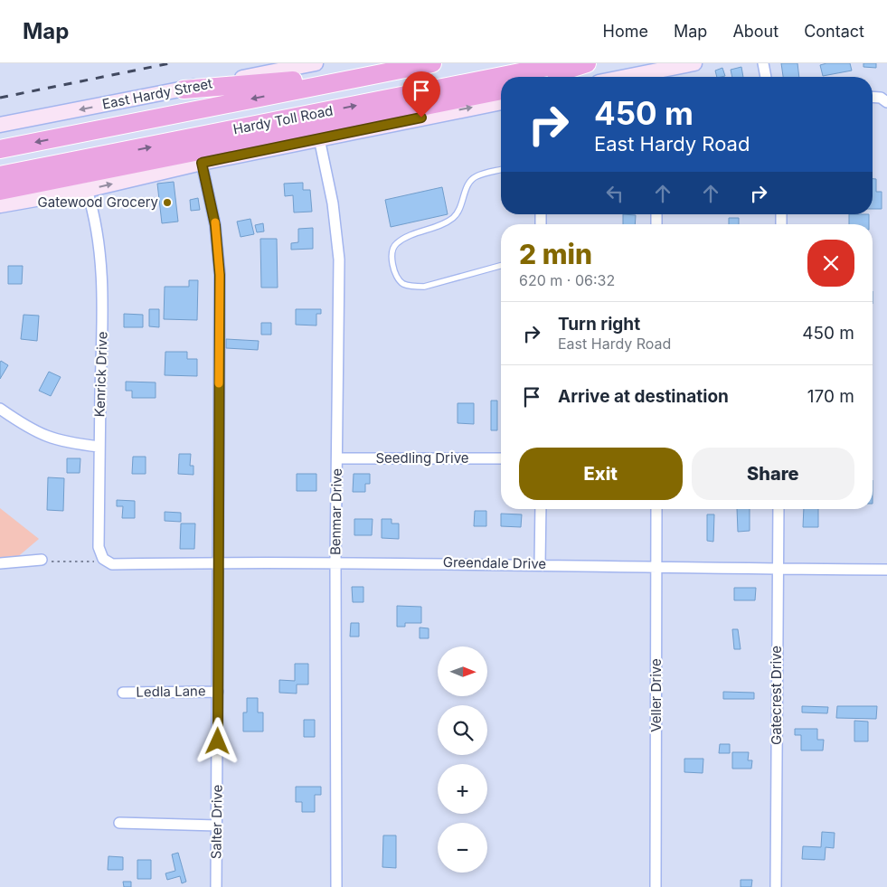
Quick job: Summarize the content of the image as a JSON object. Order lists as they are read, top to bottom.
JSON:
{
  "streets": {
    "highway": ["Hardy Toll Road"],
    "main road": ["East Hardy Street"],
    "street": [
      "Kenrick Drive",
      "Seedling Drive",
      "Benmar Drive",
      "Greendale Drive",
      "Ledla Lane",
      "Veller Drive",
      "Gatecrest Drive",
      "Salter Drive"
    ]
  },
  "crossings": [
    ["Kenrick Drive", "Greendale Drive"],
    ["Seedling Drive", "Benmar Drive"],
    ["Benmar Drive", "Greendale Drive"],
    ["Greendale Drive", "Veller Drive"],
    ["Greendale Drive", "Gatecrest Drive"],
    ["Greendale Drive", "Salter Drive"],
    ["Ledla Lane", "Salter Drive"]
  ],
  "places": ["Gatewood Grocery"],
  "north": "right",
  "page": {
    "header": "Map",
    "nav": [
      "Home",
      "Map",
      "About",
      "Contact"
    ],
    "turn": ["450 m", "East Hardy Road"],
    "heading": ["2 min", "620 m · 06:32"],
    "list": [
      {
        "name": "Turn right",
        "note": "East Hardy Road",
        "value": "450 m"
      },
      {
        "name": "Arrive at destination",
        "value": "170 m"
      }
    ],
    "buttons": ["Exit", "Share"],
    "map_buttons": ["+", "−"]
  }
}
